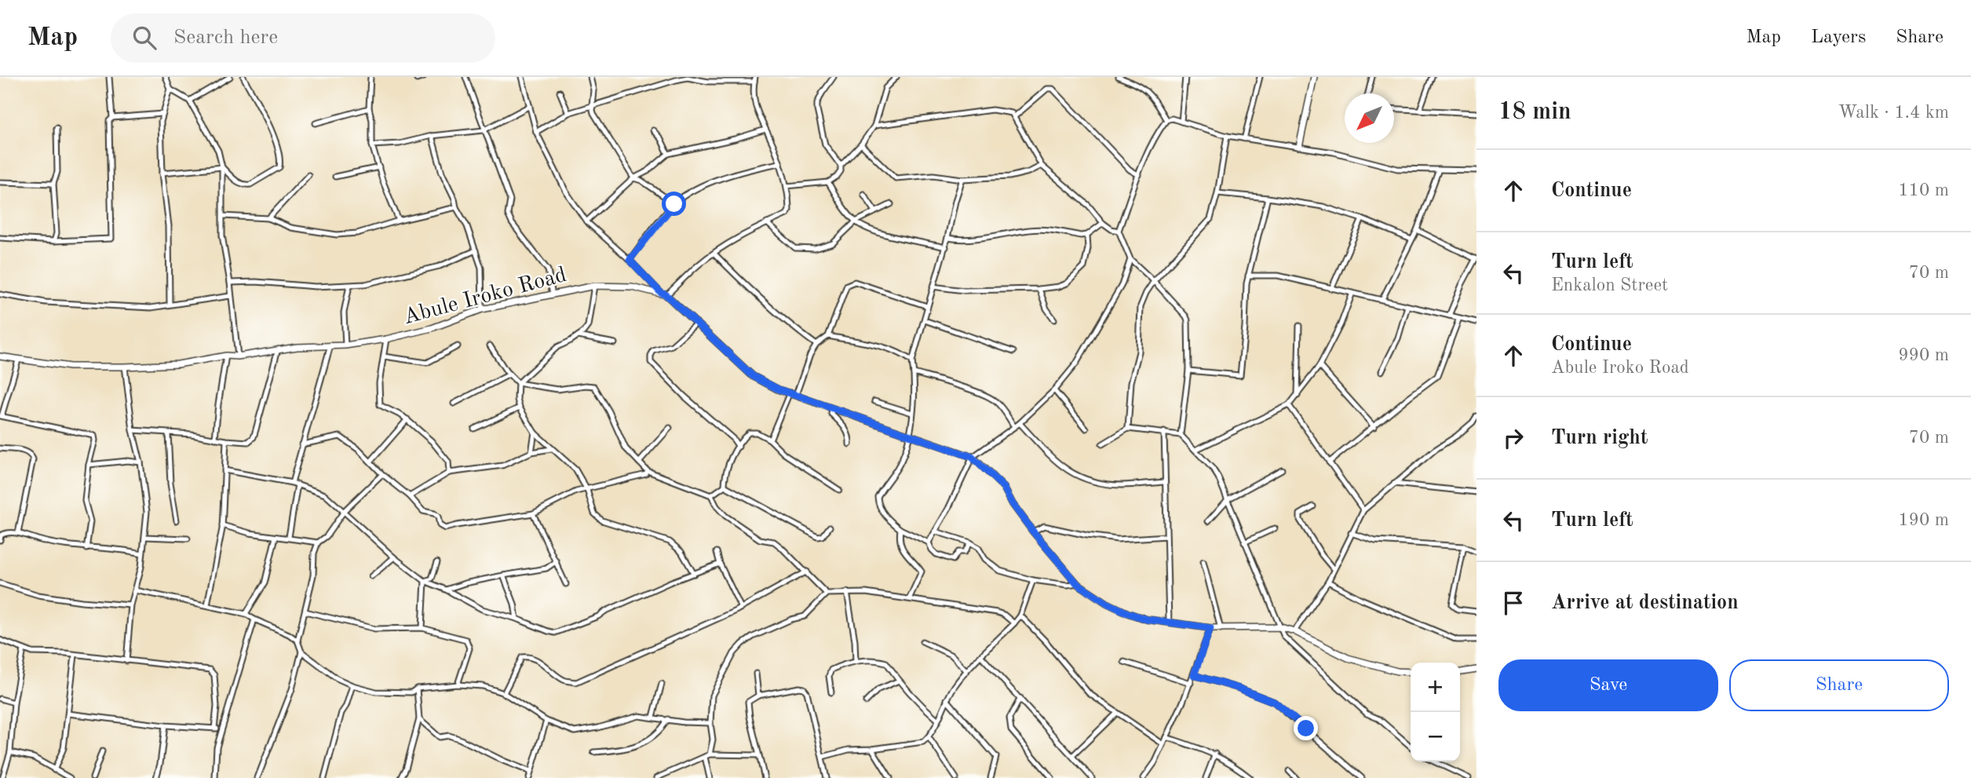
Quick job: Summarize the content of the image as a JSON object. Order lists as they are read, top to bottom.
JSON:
{
  "streets": {
    "street": ["Abule Iroko Road"]
  },
  "north": "bottom left",
  "page": {
    "header": "Map",
    "search": "Search here",
    "nav": ["Map", "Layers", "Share"],
    "heading": ["18 min", "Walk · 1.4 km"],
    "list": [
      ["Continue", "110 m"],
      ["Turn left", "Enkalon Street", "70 m"],
      ["Continue", "Abule Iroko Road", "990 m"],
      ["Turn right", "70 m"],
      ["Turn left", "190 m"],
      "Arrive at destination"
    ],
    "buttons": ["Save", "Share"],
    "map_buttons": ["+", "−"]
  }
}
